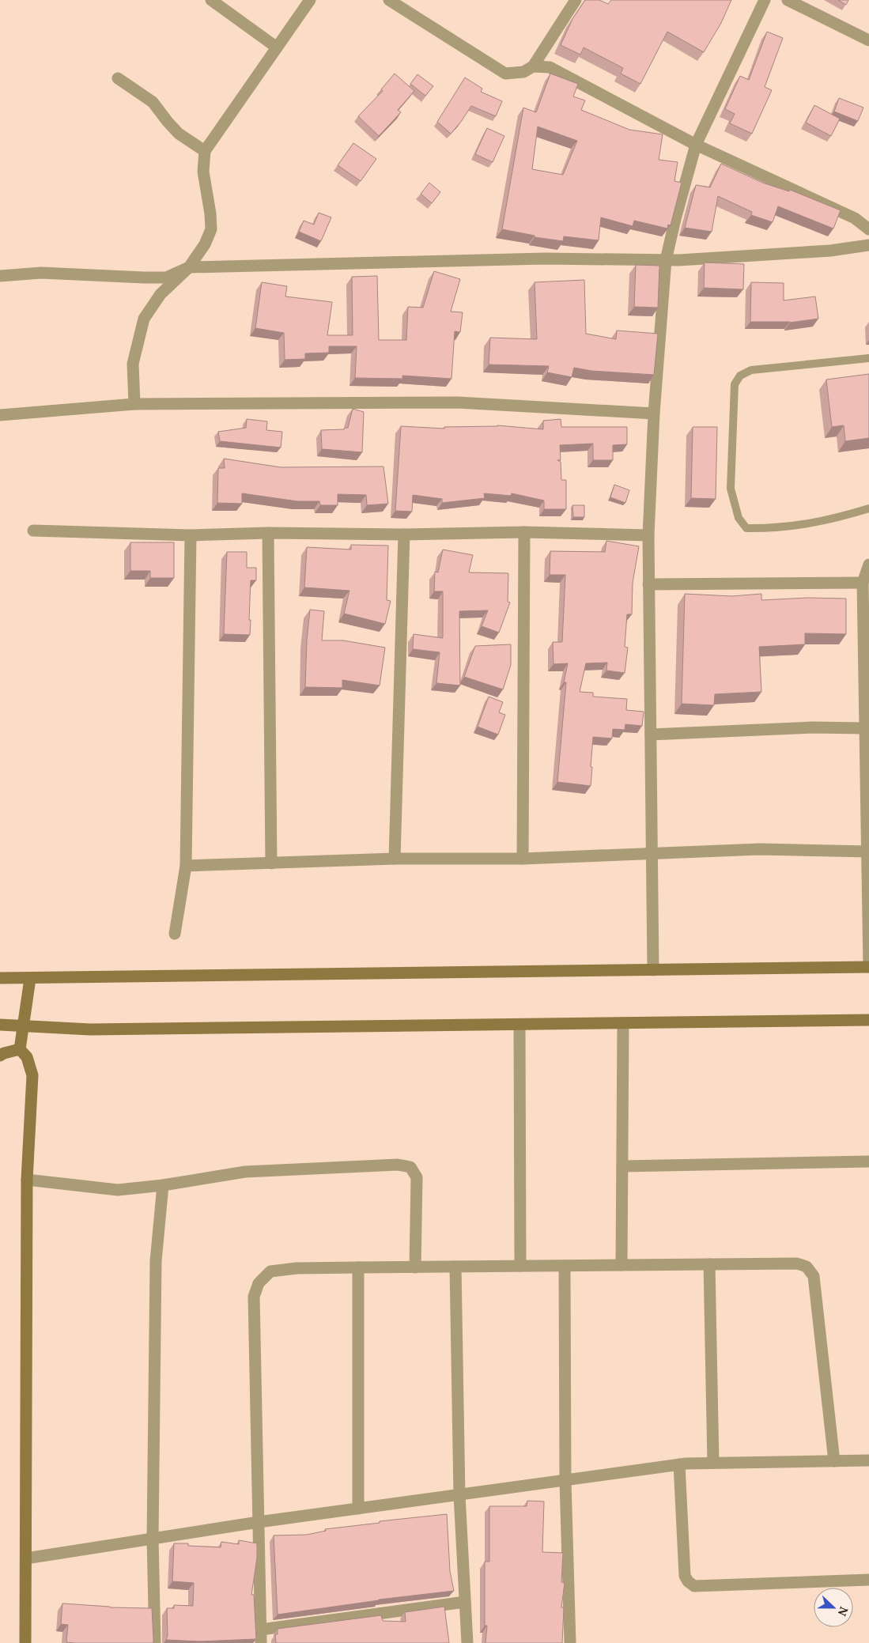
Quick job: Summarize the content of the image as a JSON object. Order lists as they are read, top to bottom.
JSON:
{
  "north": "right"
}
